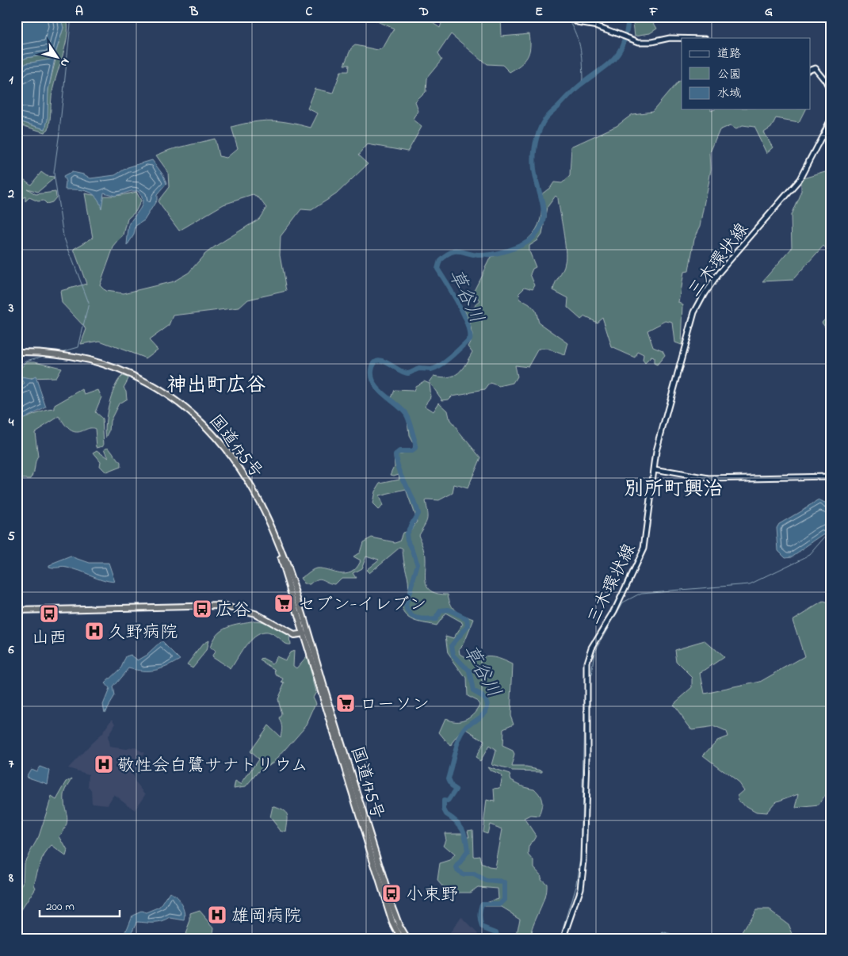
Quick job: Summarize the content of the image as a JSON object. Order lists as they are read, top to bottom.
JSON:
{
  "streets": {
    "highway": ["国道175号"],
    "main road": ["三木環状線"]
  },
  "districts": ["神出町広谷", "別所町興治"],
  "water": ["草谷川"],
  "places": {
    "supermarket": ["セブン-イレブン", "ローソン"],
    "bus stop": ["広谷", "山西", "小束野"],
    "hospital": ["久野病院", "敬性会白鷺サナトリウム", "雄岡病院"]
  },
  "legend": ["道路", "公園", "水域"],
  "scale_bar": "200 m",
  "north": "bottom right",
  "grid": {
    "columns": [
      "A",
      "B",
      "C",
      "D",
      "E",
      "F",
      "G"
    ],
    "rows": [
      "1",
      "2",
      "3",
      "4",
      "5",
      "6",
      "7",
      "8"
    ]
  }
}
